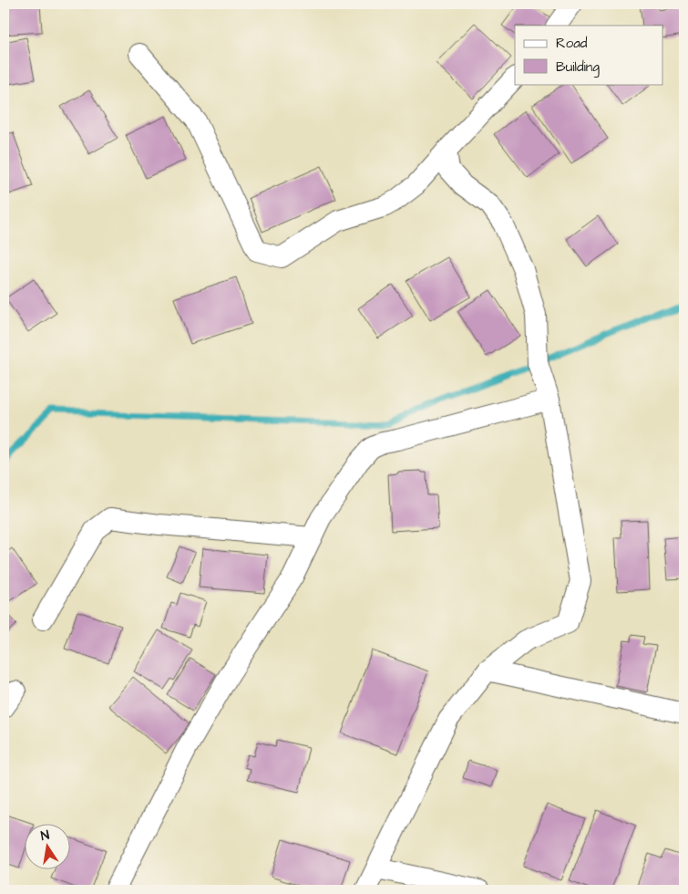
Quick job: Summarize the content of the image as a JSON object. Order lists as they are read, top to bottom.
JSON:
{
  "legend": ["Road", "Building"],
  "north": "top"
}
